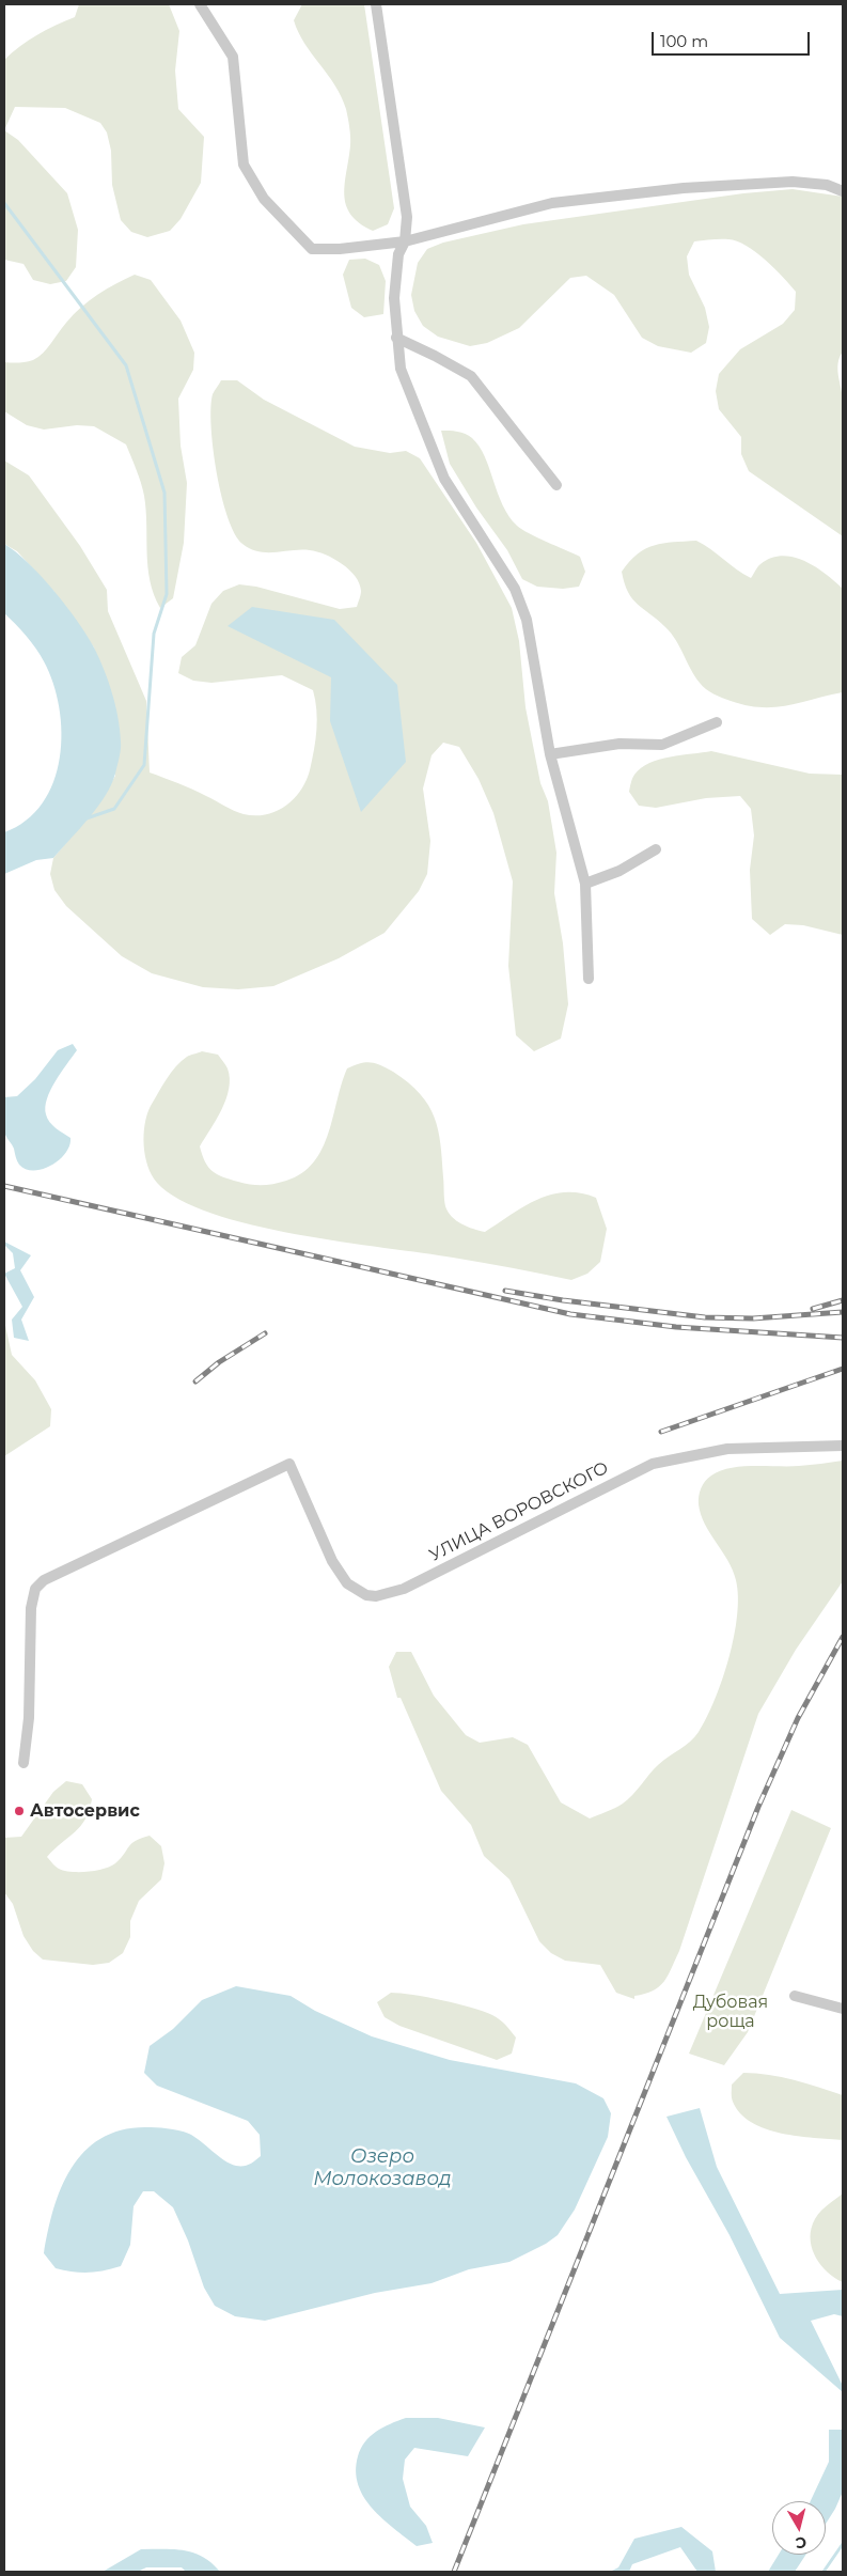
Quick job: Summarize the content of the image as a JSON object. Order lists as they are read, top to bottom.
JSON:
{
  "streets": {
    "street": ["УЛИЦА ВОРОВСКОГО"]
  },
  "water": ["Озеро Молокозавод"],
  "parks": ["Дубовая роща"],
  "places": ["Автосервис"],
  "scale_bar": "100 m",
  "north": "bottom"
}
